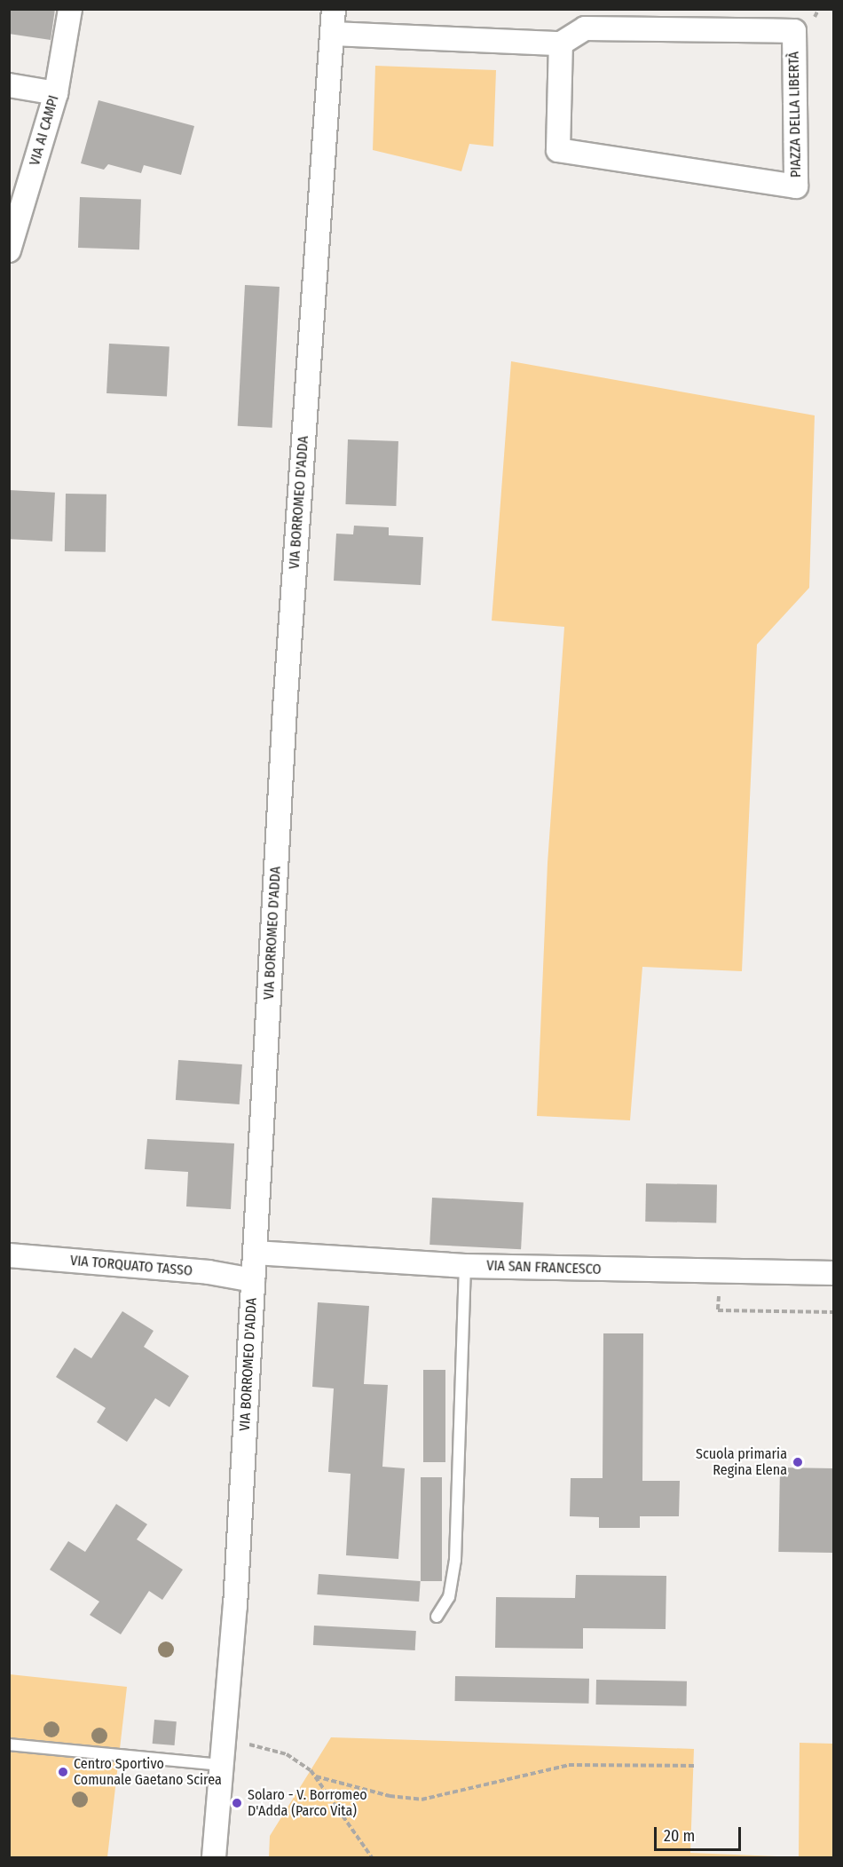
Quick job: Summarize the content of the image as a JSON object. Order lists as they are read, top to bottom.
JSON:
{
  "streets": {
    "street": [
      "PIAZZA DELLA LIBERTÀ",
      "VIA AI CAMPI",
      "VIA BORROMEO D'ADDA",
      "VIA TORQUATO TASSO",
      "VIA SAN FRANCESCO"
    ]
  },
  "crossings": [
    ["VIA BORROMEO D'ADDA", "VIA TORQUATO TASSO"],
    ["VIA BORROMEO D'ADDA", "VIA SAN FRANCESCO"]
  ],
  "places": ["Scuola primaria Regina Elena", "Centro Sportivo Comunale Gaetano Scirea", "Solaro - V. Borromeo D'Adda (Parco Vita)"],
  "scale_bar": "20 m"
}
